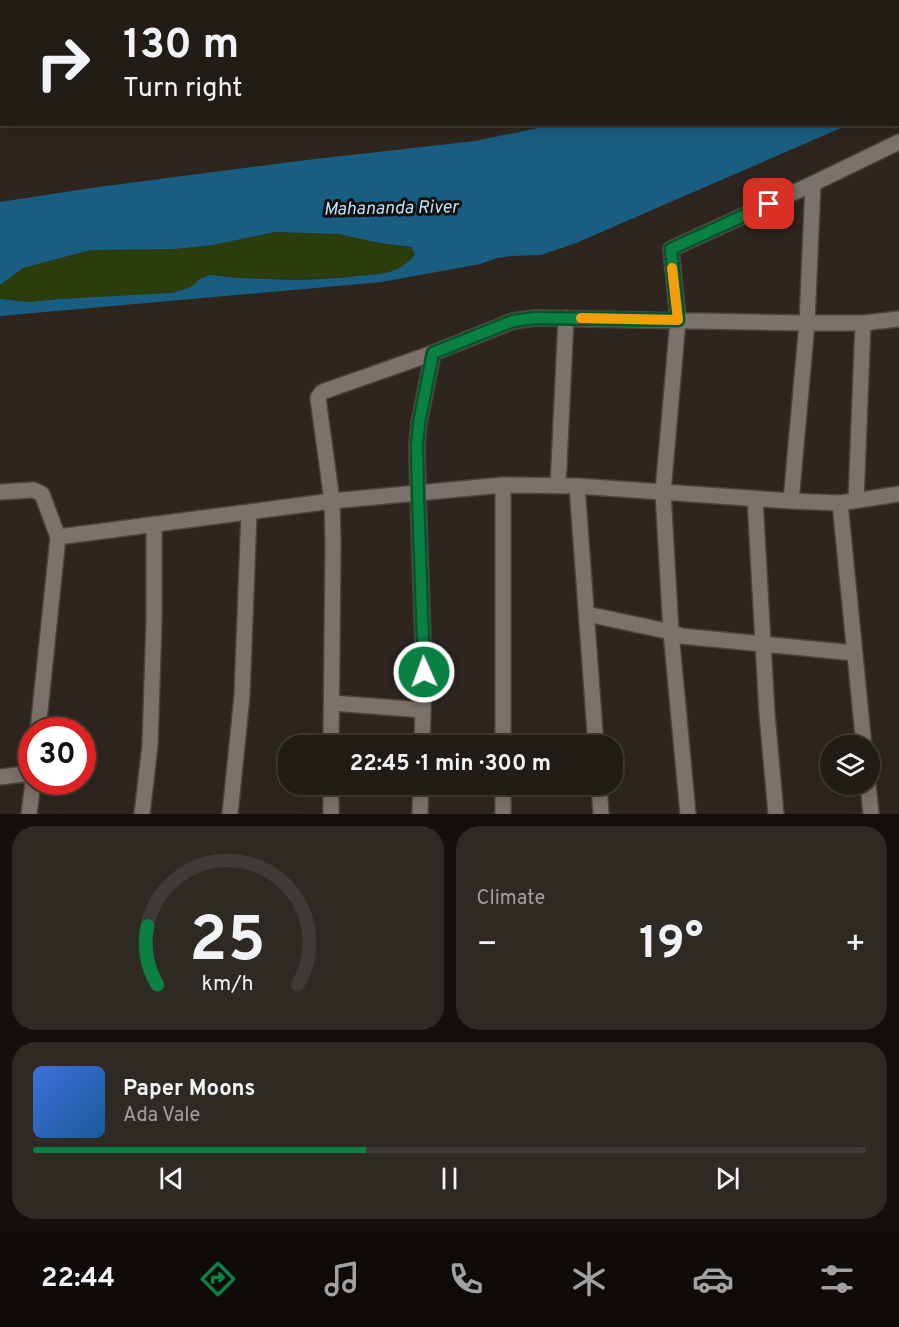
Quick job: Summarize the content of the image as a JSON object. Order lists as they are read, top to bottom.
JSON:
{
  "water": ["Mahananda River"],
  "page": {
    "turn": ["130 m", "Turn right"],
    "limit": "30",
    "trip": "22:45 · 1 min · 300 m",
    "tile": "Climate",
    "heat": ["−", "19°", "+"],
    "song": ["Paper Moons", "Ada Vale"],
    "tabs": "22:44",
    "gauge": ["25", "km/h"]
  }
}
